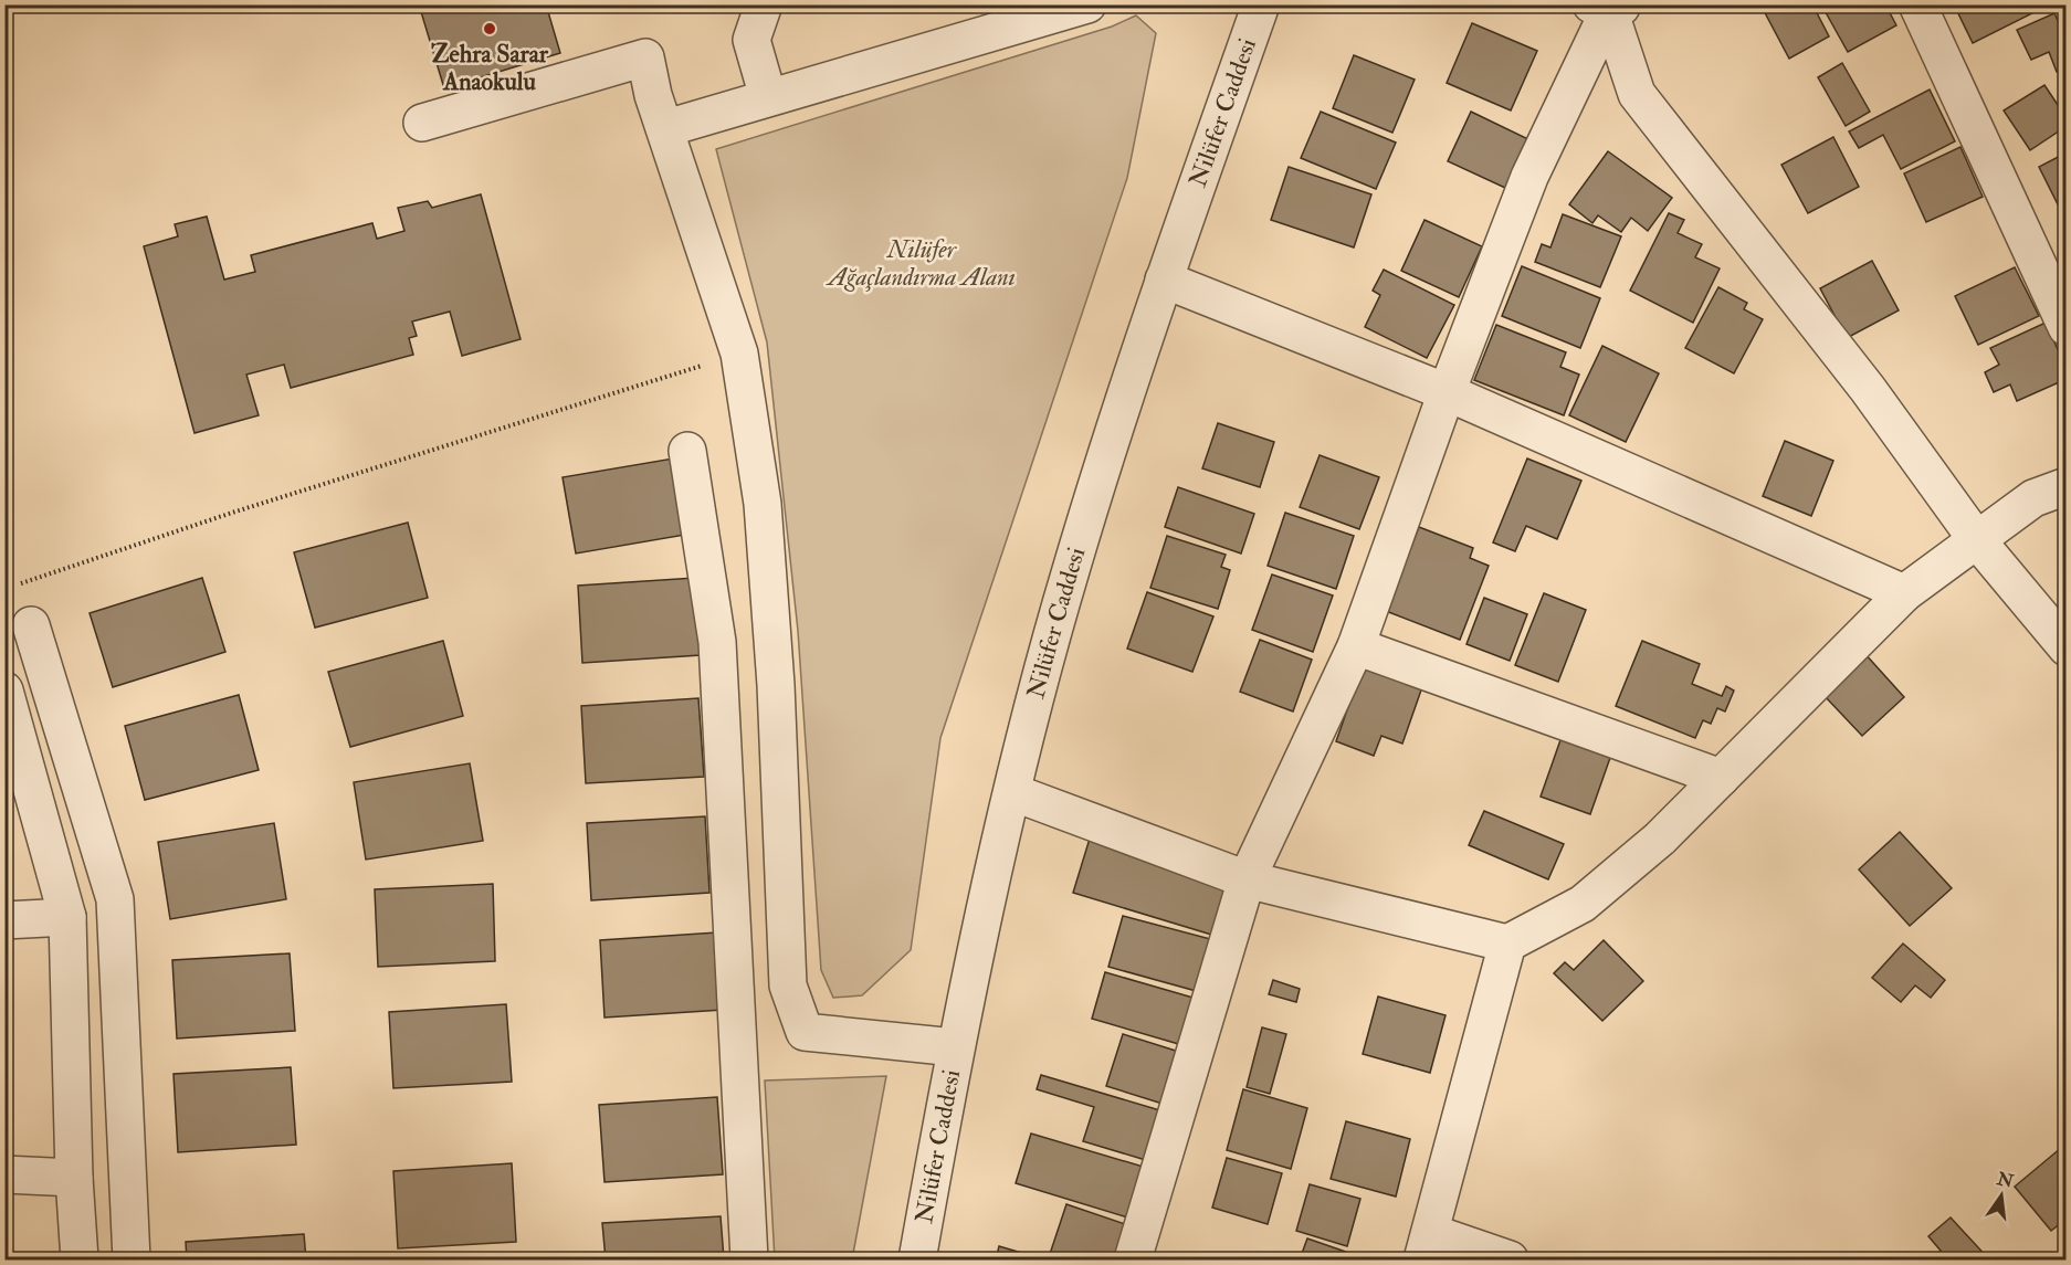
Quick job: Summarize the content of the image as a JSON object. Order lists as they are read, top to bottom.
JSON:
{
  "streets": {
    "street": ["Nilüfer Caddesi"]
  },
  "parks": ["Nilüfer Ağaçlandırma Alanı"],
  "places": ["Zehra Sarar Anaokulu"],
  "north": "top"
}
